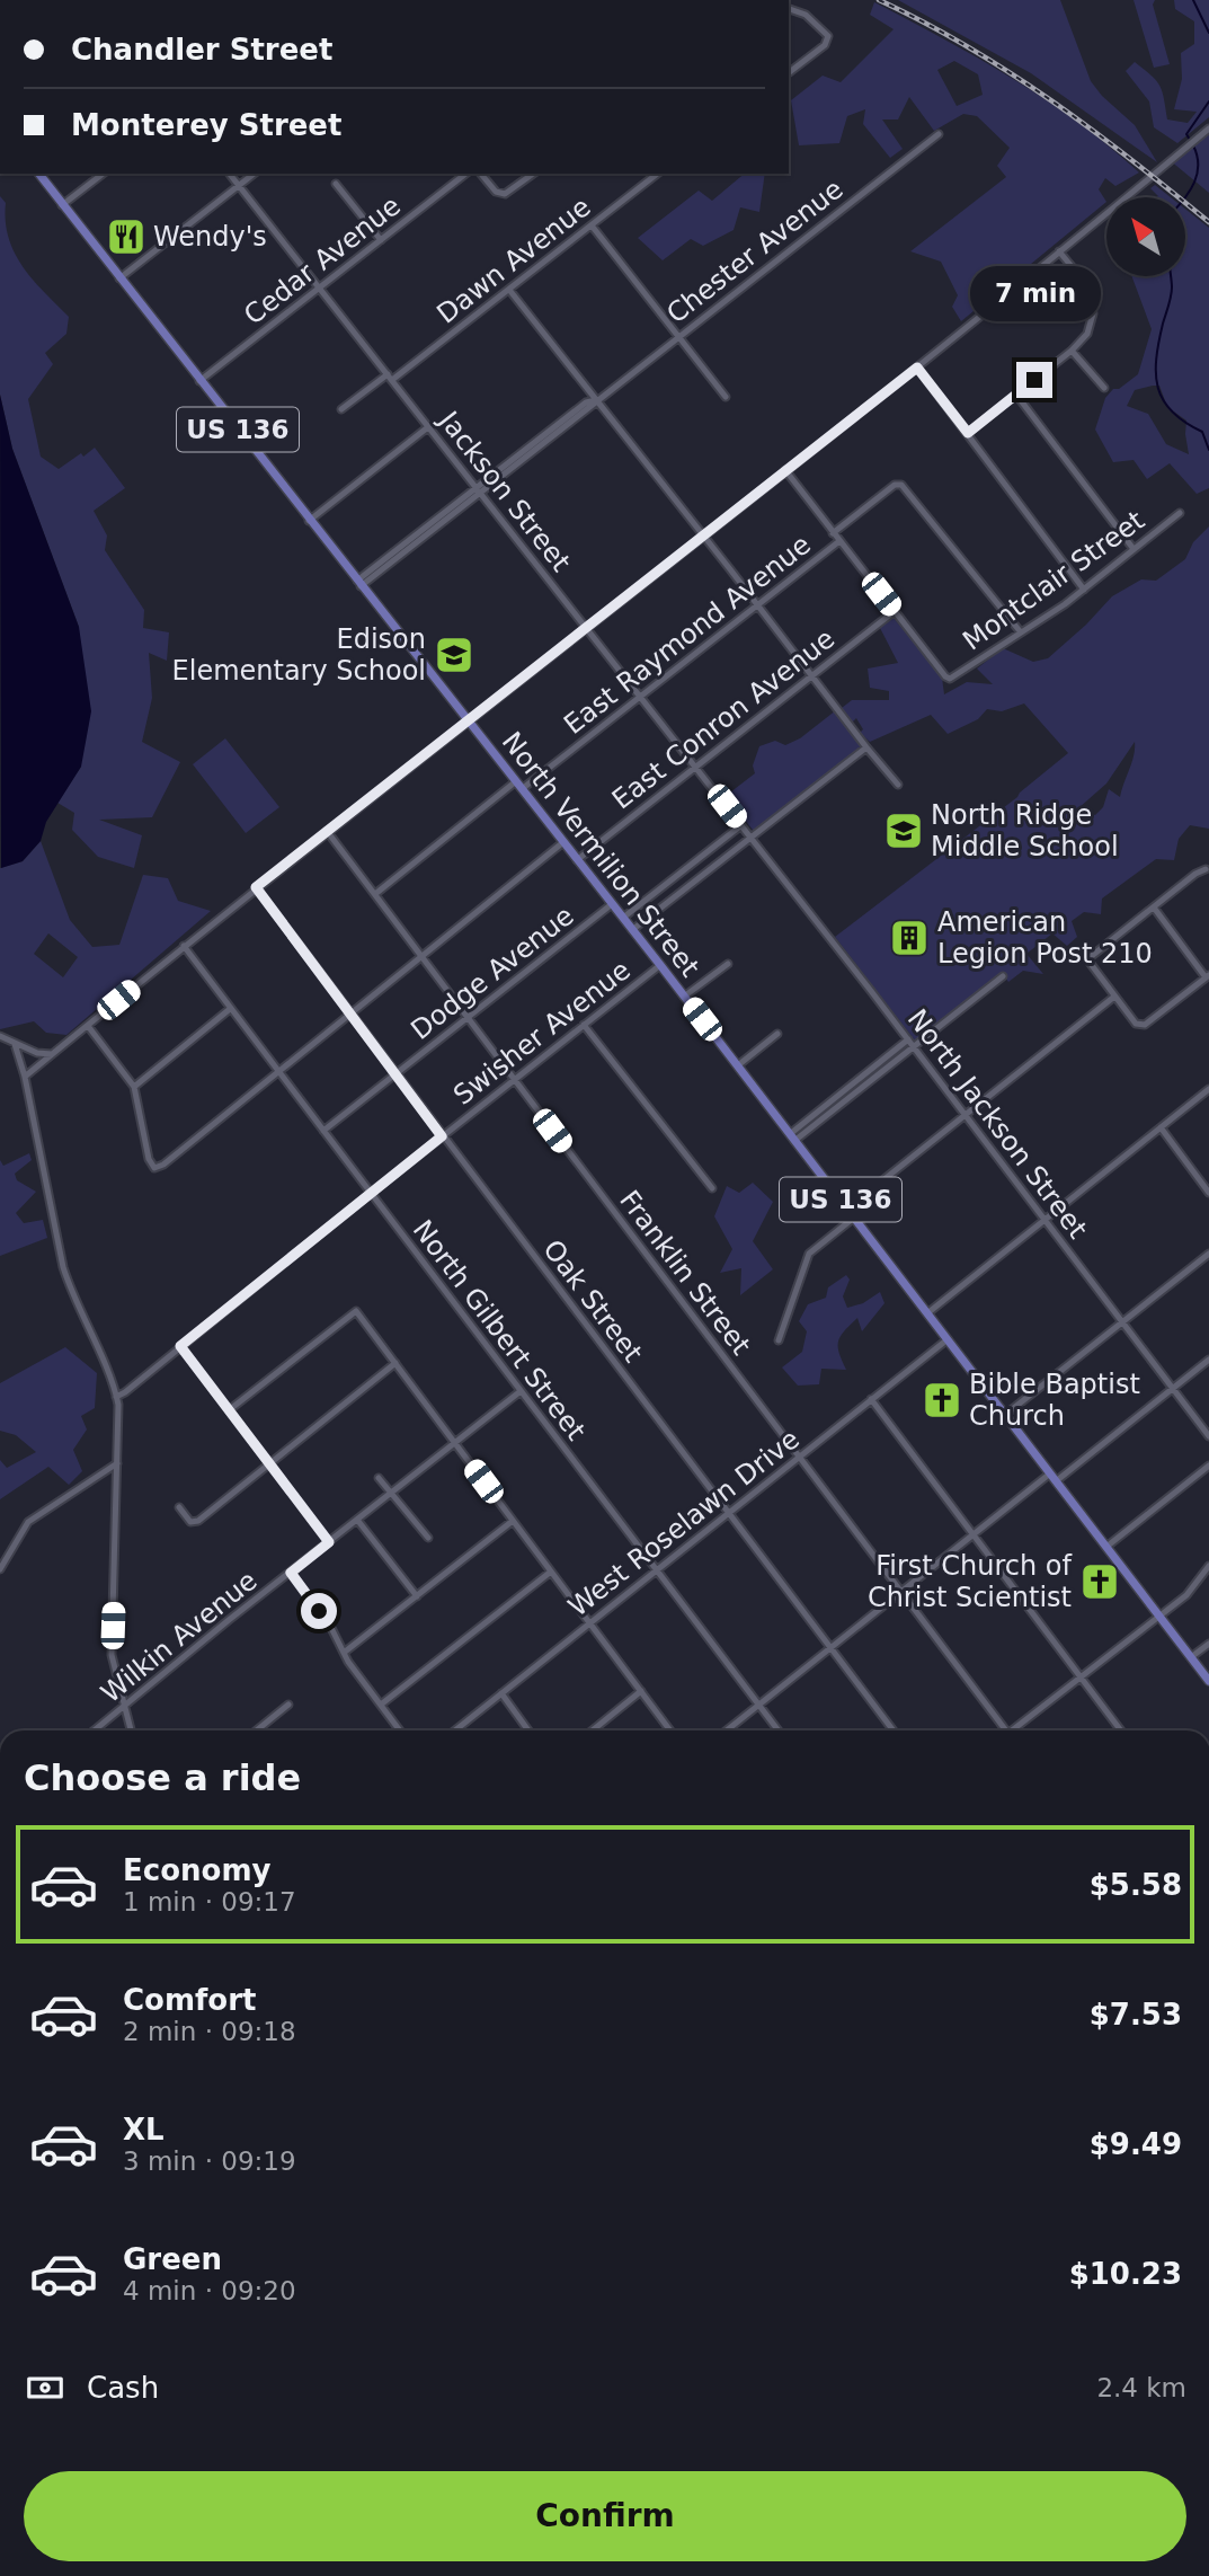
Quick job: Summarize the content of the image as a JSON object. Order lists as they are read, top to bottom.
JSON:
{
  "streets": {
    "main road": ["US 136", "North Vermilion Street"],
    "street": [
      "Chester Avenue",
      "Cedar Avenue",
      "Dawn Avenue",
      "Jackson Street",
      "Montclair Street",
      "East Raymond Avenue",
      "East Conron Avenue",
      "Dodge Avenue",
      "Swisher Avenue",
      "North Jackson Street",
      "Franklin Street",
      "Oak Street",
      "North Gilbert Street",
      "West Roselawn Drive",
      "Wilkin Avenue"
    ]
  },
  "crossings": [
    ["Chester Avenue", "Jackson Street"],
    ["Chester Avenue", "North Vermilion Street"],
    ["Cedar Avenue", "Jackson Street"],
    ["Cedar Avenue", "North Vermilion Street"],
    ["Dawn Avenue", "Jackson Street"],
    ["Jackson Street", "East Raymond Avenue"],
    ["Jackson Street", "East Conron Avenue"],
    ["Jackson Street", "North Jackson Street"],
    ["Montclair Street", "East Raymond Avenue"],
    ["Montclair Street", "East Conron Avenue"],
    ["East Raymond Avenue", "North Vermilion Street"],
    ["East Raymond Avenue", "Franklin Street"],
    ["East Conron Avenue", "North Vermilion Street"],
    ["North Vermilion Street", "Dodge Avenue"],
    ["North Vermilion Street", "Swisher Avenue"],
    ["North Vermilion Street", "West Roselawn Drive"],
    ["Dodge Avenue", "Franklin Street"],
    ["Dodge Avenue", "Oak Street"],
    ["Dodge Avenue", "North Gilbert Street"],
    ["Swisher Avenue", "Franklin Street"],
    ["Swisher Avenue", "Oak Street"],
    ["Swisher Avenue", "North Gilbert Street"],
    ["Franklin Street", "West Roselawn Drive"],
    ["Oak Street", "West Roselawn Drive"],
    ["North Gilbert Street", "West Roselawn Drive"],
    ["North Gilbert Street", "Wilkin Avenue"]
  ],
  "places": {
    "restaurant": ["Wendy's"],
    "school or university": ["Edison Elementary School", "North Ridge Middle School"],
    "building": ["American Legion Post 210"],
    "church": ["Bible Baptist Church", "First Church of Christ Scientist"]
  },
  "north": "top left",
  "page": {
    "banner": ["Chandler Street", "Monterey Street"],
    "bubble": "7 min",
    "heading": "Choose a ride",
    "list": [
      {
        "name": "Economy",
        "note": "1 min · 09:17",
        "value": "$5.58"
      },
      {
        "name": "Comfort",
        "note": "2 min · 09:18",
        "value": "$7.53"
      },
      {
        "name": "XL",
        "note": "3 min · 09:19",
        "value": "$9.49"
      },
      {
        "name": "Green",
        "note": "4 min · 09:20",
        "value": "$10.23"
      }
    ],
    "pay": ["Cash", "2.4 km"],
    "buttons": "Confirm"
  }
}
